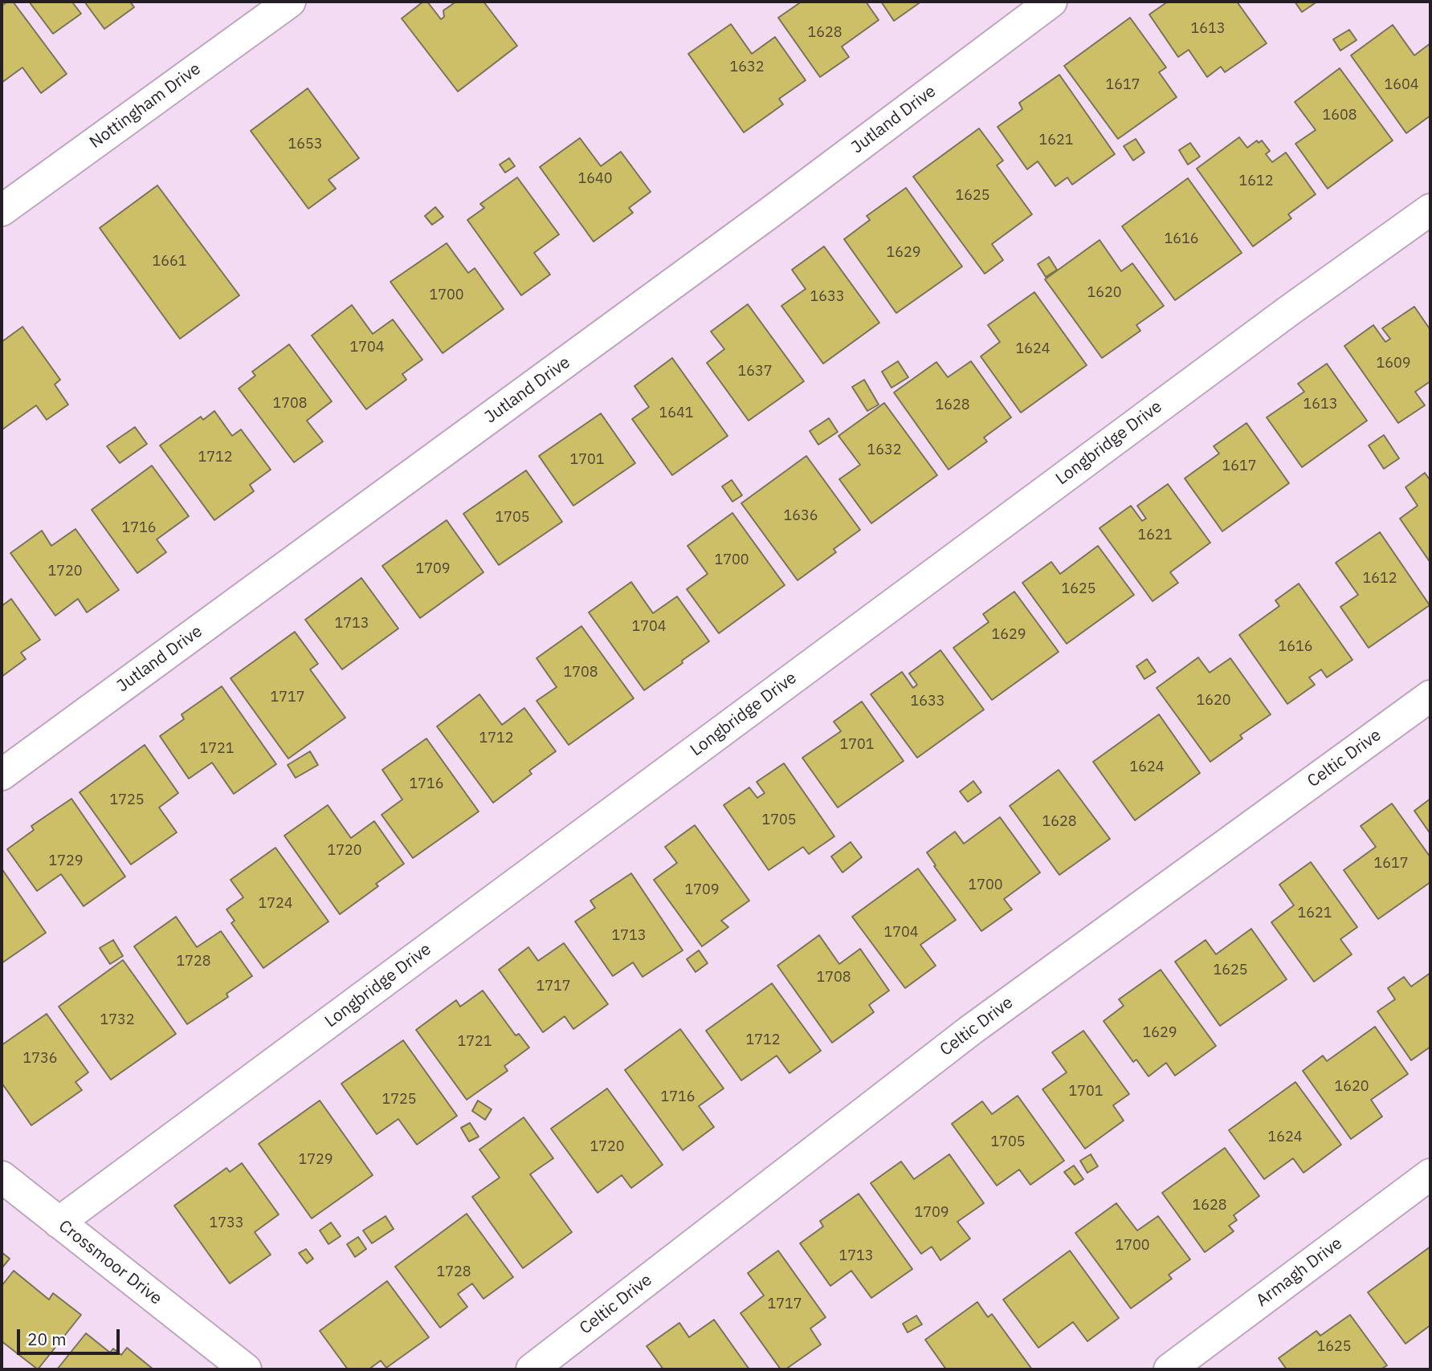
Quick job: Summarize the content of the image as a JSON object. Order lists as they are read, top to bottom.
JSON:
{
  "streets": {
    "street": [
      "Nottingham Drive",
      "Jutland Drive",
      "Longbridge Drive",
      "Celtic Drive",
      "Crossmoor Drive",
      "Armagh Drive"
    ]
  },
  "crossings": [
    ["Longbridge Drive", "Crossmoor Drive"]
  ],
  "house_numbers": [
    "1613",
    "1628",
    "1632",
    "1617",
    "1604",
    "1608",
    "1621",
    "1653",
    "1640",
    "1612",
    "1625",
    "1616",
    "1629",
    "1661",
    "1620",
    "1700",
    "1633",
    "1704",
    "1624",
    "1609",
    "1637",
    "1708",
    "1613",
    "1628",
    "1641",
    "1632",
    "1712",
    "1701",
    "1617",
    "1636",
    "1705",
    "1716",
    "1621",
    "1700",
    "1709",
    "1720",
    "1612",
    "1625",
    "1713",
    "1704",
    "1629",
    "1616",
    "1708",
    "1717",
    "1620",
    "1633",
    "1712",
    "1701",
    "1721",
    "1624",
    "1716",
    "1725",
    "1705",
    "1628",
    "1720",
    "1729",
    "1617",
    "1700",
    "1709",
    "1724",
    "1621",
    "1704",
    "1713",
    "1728",
    "1625",
    "1708",
    "1717",
    "1732",
    "1629",
    "1712",
    "1721",
    "1736",
    "1620",
    "1701",
    "1716",
    "1725",
    "1624",
    "1705",
    "1720",
    "1729",
    "1628",
    "1709",
    "1733",
    "1700",
    "1713",
    "1728",
    "1717",
    "1625"
  ],
  "scale_bar": "20 m"
}
